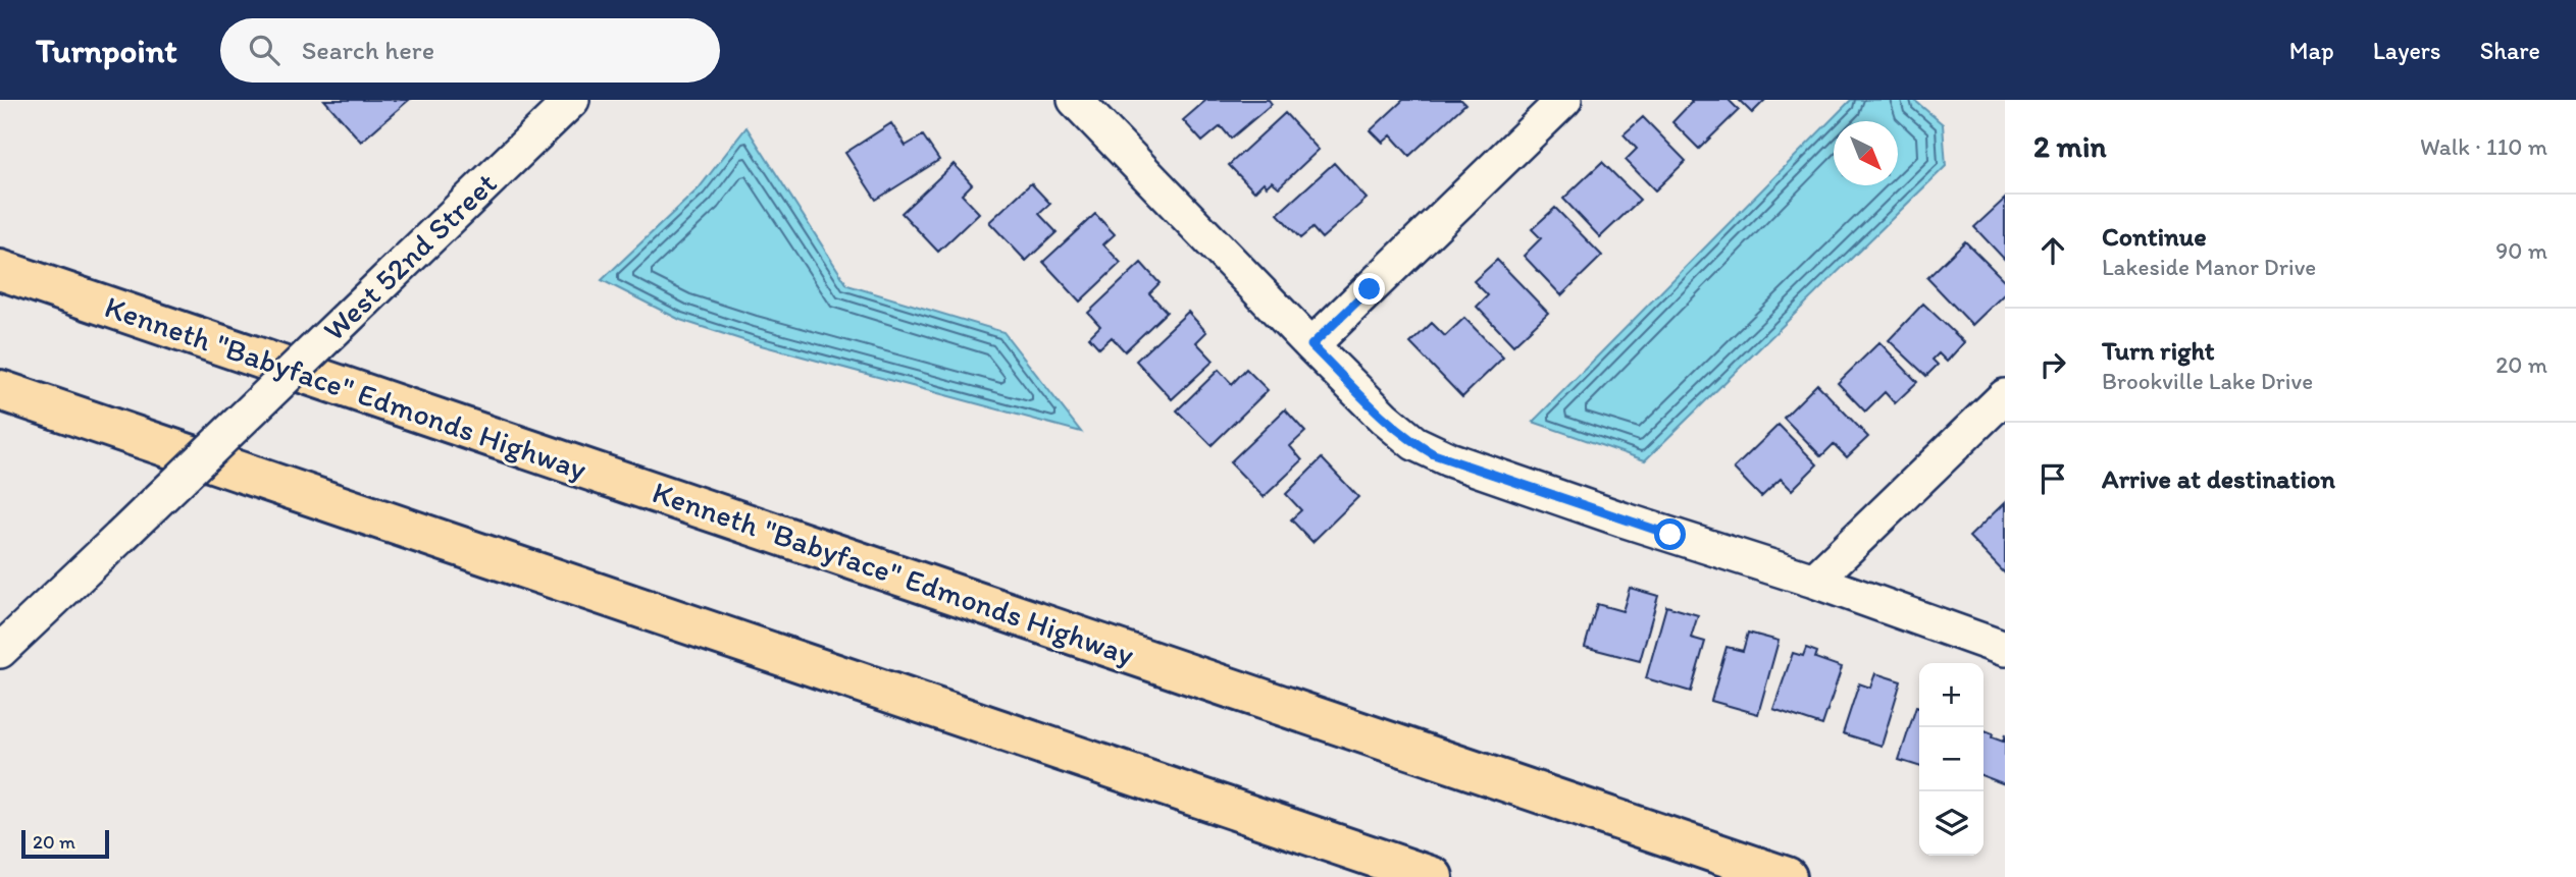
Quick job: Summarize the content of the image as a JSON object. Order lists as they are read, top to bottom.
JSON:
{
  "streets": {
    "highway": ["Kenneth \"Babyface\" Edmonds Highway"],
    "street": ["West 52nd Street"]
  },
  "scale_bar": "20 m",
  "north": "bottom right",
  "page": {
    "header": "Turnpoint",
    "search": "Search here",
    "nav": ["Map", "Layers", "Share"],
    "heading": ["2 min", "Walk · 110 m"],
    "list": [
      ["Continue", "Lakeside Manor Drive", "90 m"],
      ["Turn right", "Brookville Lake Drive", "20 m"],
      "Arrive at destination"
    ],
    "map_buttons": ["+", "−"],
    "scale": "20 m"
  }
}
